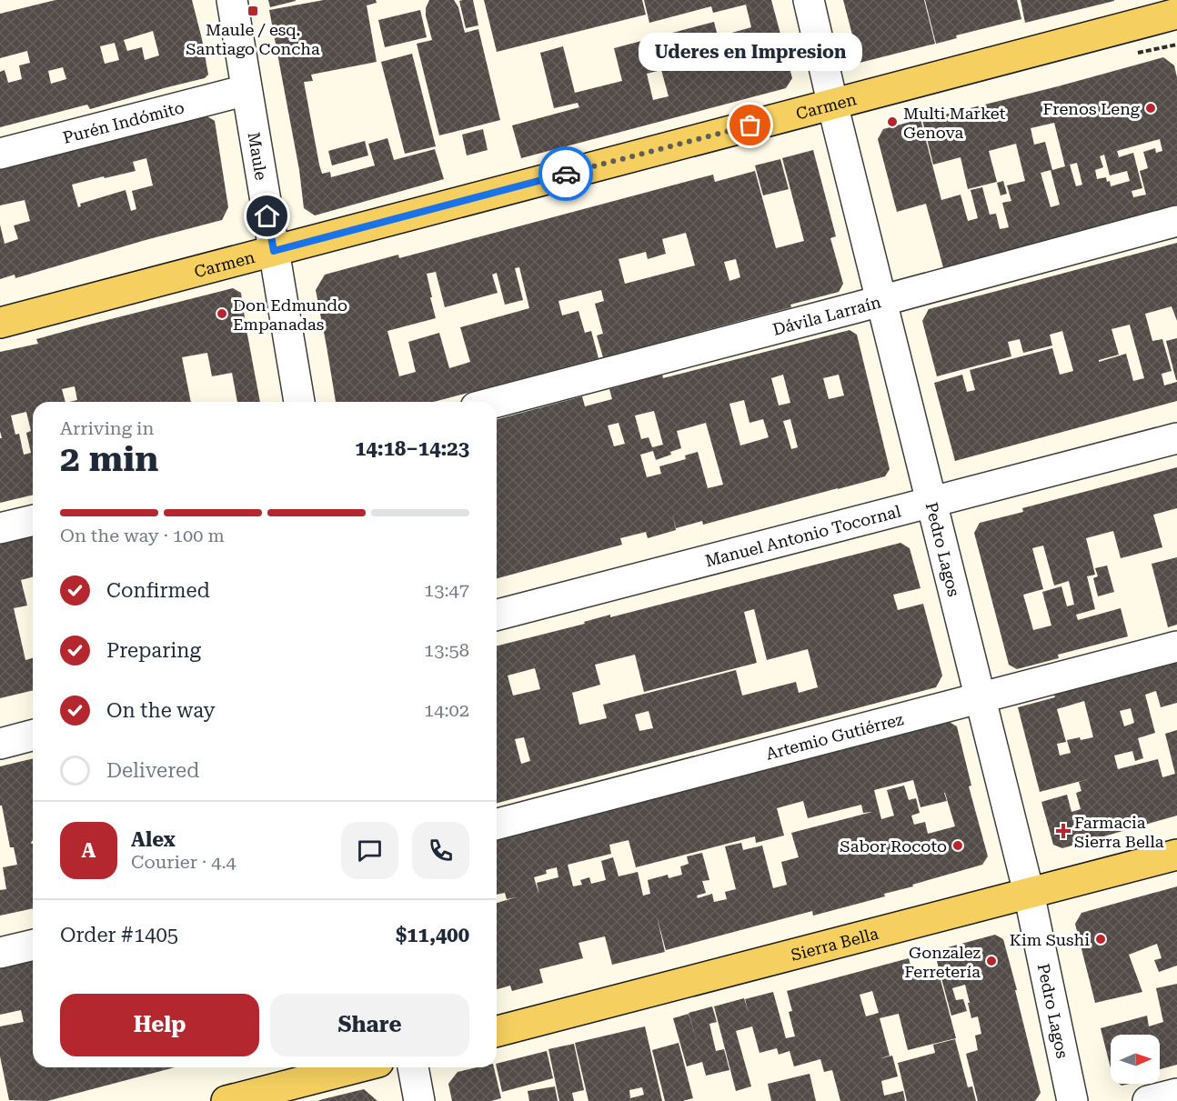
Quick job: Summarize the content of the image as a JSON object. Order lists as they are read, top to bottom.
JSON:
{
  "streets": {
    "main road": ["Carmen", "Sierra Bella"],
    "street": [
      "Purén Indómito",
      "Maule",
      "Dávila Larraín",
      "Manuel Antonio Tocornal",
      "Pedro Lagos",
      "Artemio Gutiérrez"
    ]
  },
  "crossings": [
    ["Carmen", "Maule"],
    ["Carmen", "Pedro Lagos"],
    ["Purén Indómito", "Maule"],
    ["Dávila Larraín", "Pedro Lagos"],
    ["Manuel Antonio Tocornal", "Pedro Lagos"],
    ["Pedro Lagos", "Artemio Gutiérrez"],
    ["Pedro Lagos", "Sierra Bella"]
  ],
  "places": {
    "transit": ["Maule / esq. Santiago Concha"],
    "other": [
      "Frenos Leng",
      "Multi Market Genova",
      "Uderes en Impresion",
      "Don Edmundo Empanadas",
      "Sabor Rocoto",
      "Kim Sushi",
      "Gonzalez Ferretería"
    ],
    "health": ["Farmacia Sierra Bella"]
  },
  "north": "right",
  "page": {
    "bubble": "Uderes en Impresion",
    "heading": ["2 min", "Arriving in", "14:18–14:23"],
    "panel": [
      "Alex",
      "Courier · 4.4",
      "Order #1405",
      "$11,400"
    ],
    "bar": "On the way · 100 m",
    "list": [
      ["Confirmed", "13:47"],
      ["Preparing", "13:58"],
      ["On the way", "14:02"],
      "Delivered"
    ],
    "round": "A",
    "buttons": ["Help", "Share"]
  }
}
